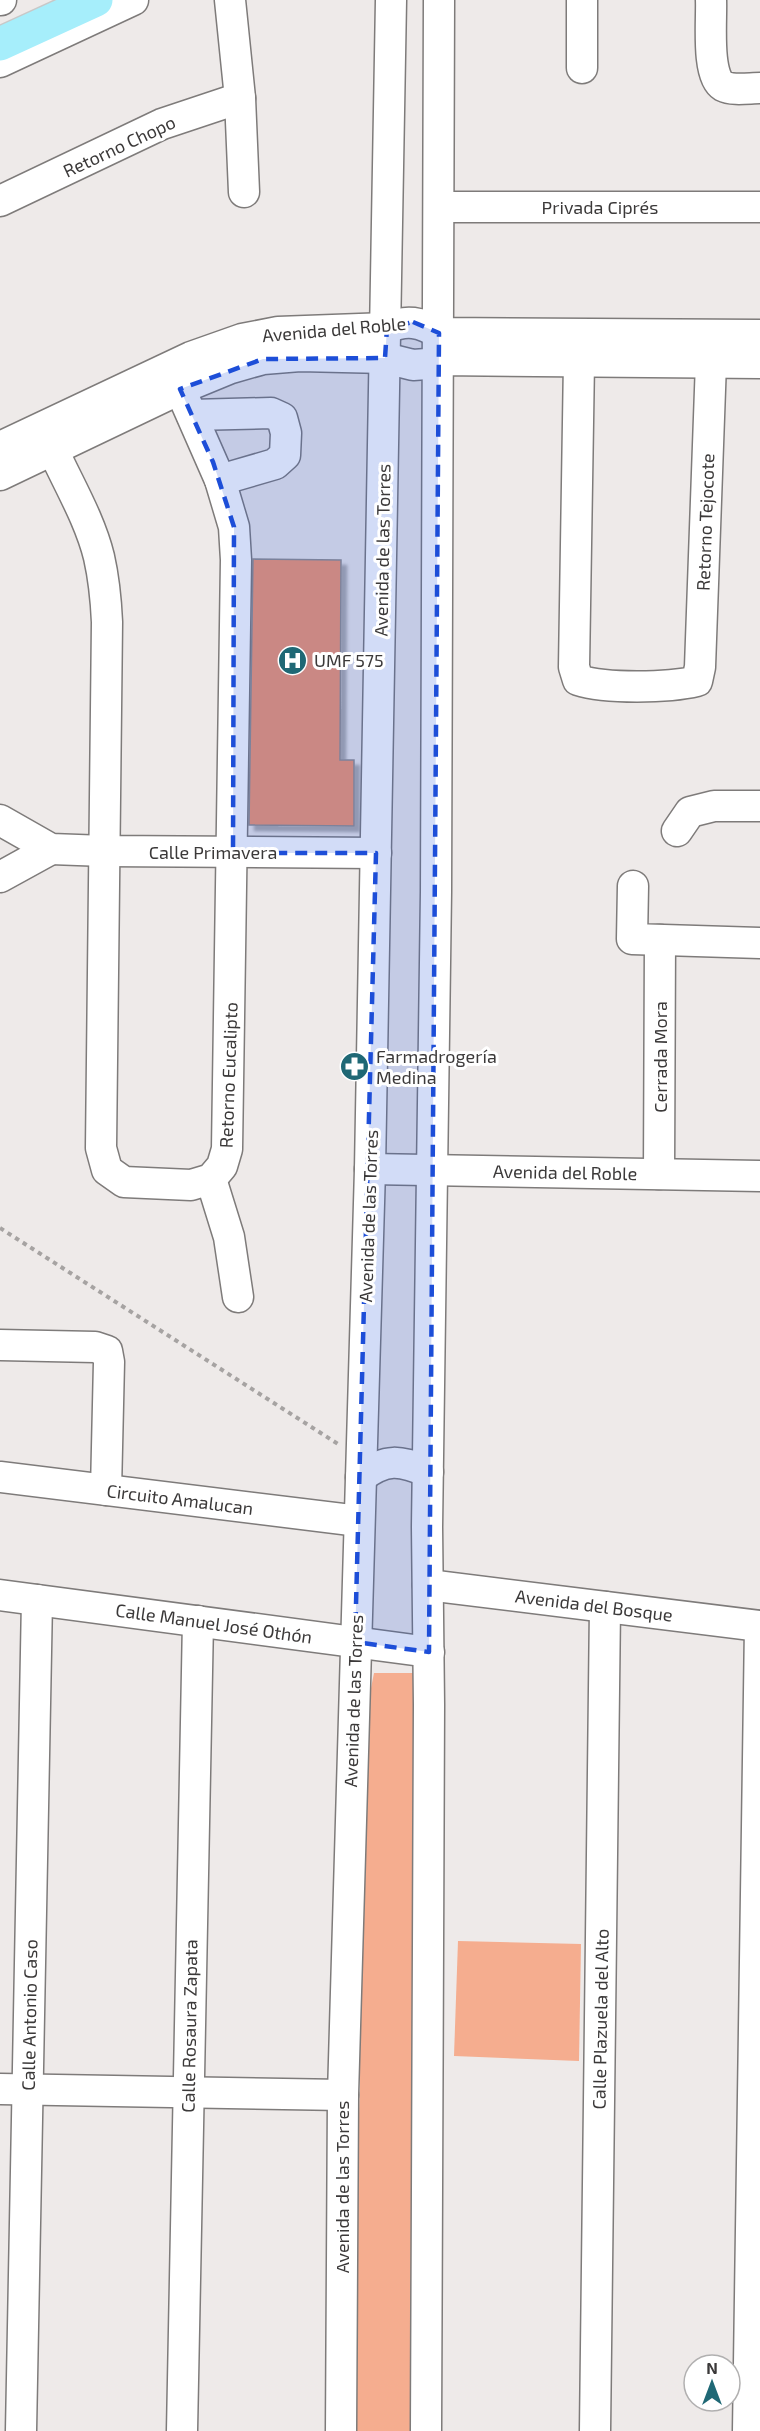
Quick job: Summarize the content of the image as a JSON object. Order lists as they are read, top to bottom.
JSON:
{
  "streets": {
    "street": [
      "Retorno Chopo",
      "Privada Ciprés",
      "Avenida del Roble",
      "Retorno Tejocote",
      "Avenida de las Torres",
      "Calle Primavera",
      "Cerrada Mora",
      "Retorno Eucalipto",
      "Circuito Amalucan",
      "Avenida del Bosque",
      "Calle Manuel José Othón",
      "Calle Antonio Caso",
      "Calle Plazuela del Alto",
      "Calle Rosaura Zapata"
    ]
  },
  "crossings": [
    ["Avenida del Roble", "Retorno Tejocote"],
    ["Avenida del Roble", "Avenida de las Torres"],
    ["Avenida del Roble", "Cerrada Mora"],
    ["Avenida del Roble", "Retorno Eucalipto"],
    ["Avenida de las Torres", "Calle Primavera"],
    ["Avenida de las Torres", "Circuito Amalucan"],
    ["Avenida de las Torres", "Calle Manuel José Othón"],
    ["Calle Primavera", "Retorno Eucalipto"],
    ["Avenida del Bosque", "Calle Plazuela del Alto"],
    ["Calle Manuel José Othón", "Calle Antonio Caso"],
    ["Calle Manuel José Othón", "Calle Rosaura Zapata"]
  ],
  "places": {
    "hospital": ["UMF 575"],
    "pharmacy": ["Farmadrogería Medina"]
  },
  "north": "top"
}
